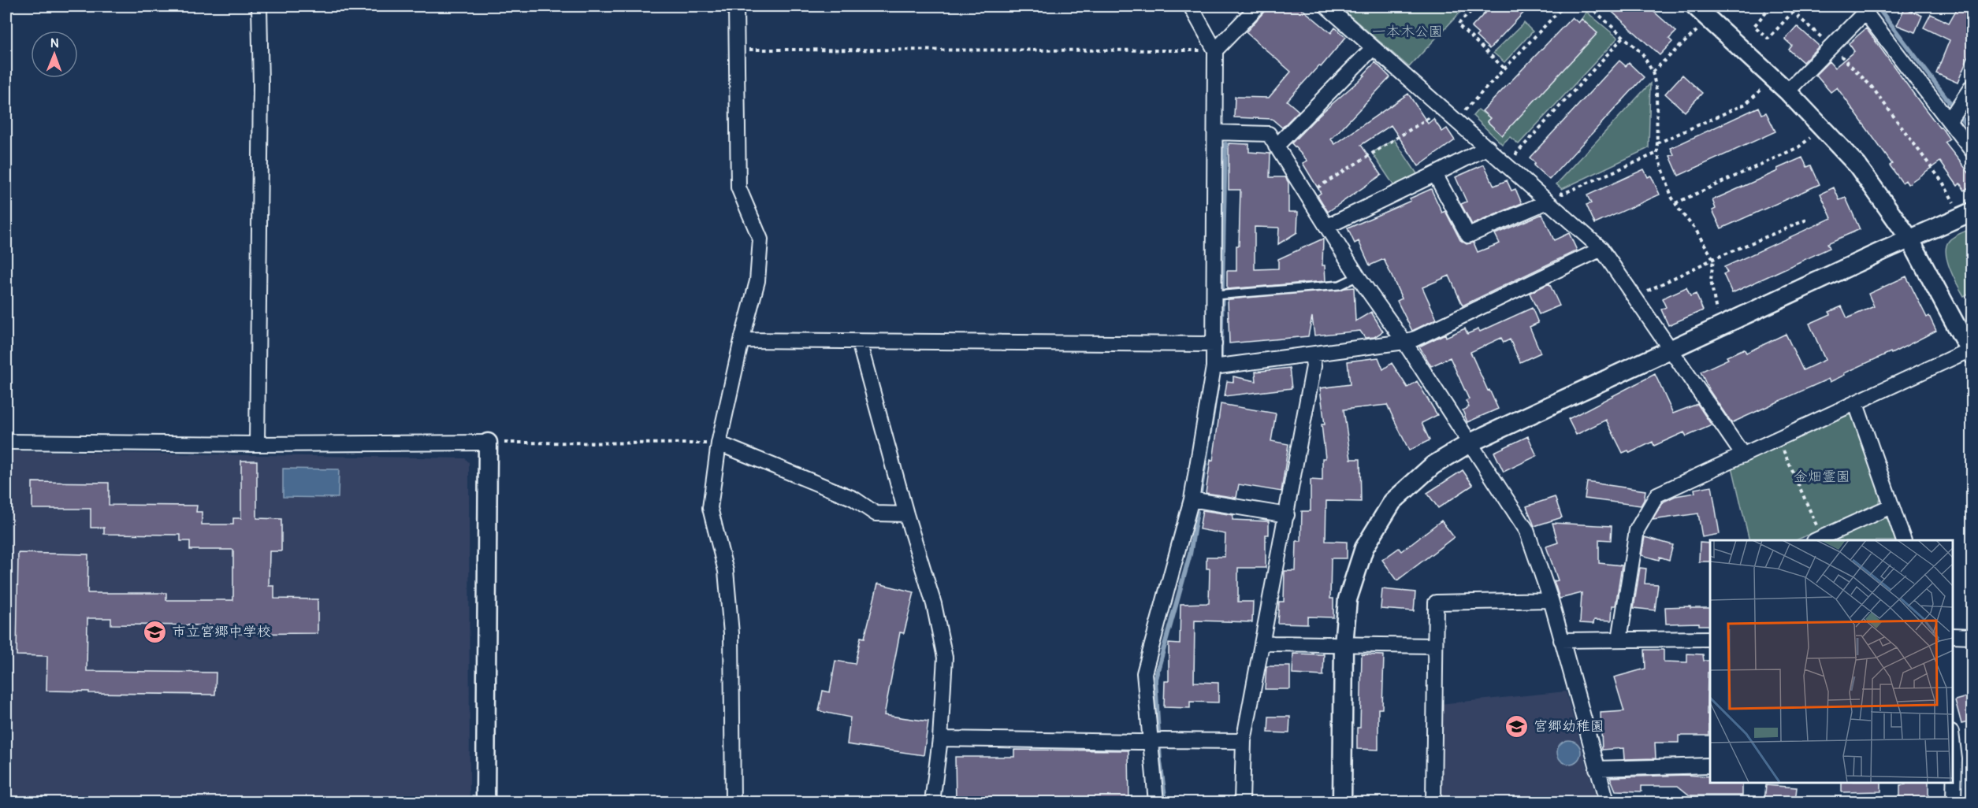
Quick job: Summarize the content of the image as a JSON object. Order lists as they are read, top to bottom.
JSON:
{
  "parks": ["一本木公園", "金畑霊園"],
  "places": {
    "school or university": ["市立宮郷中学校", "宮郷幼稚園"]
  },
  "north": "top"
}
